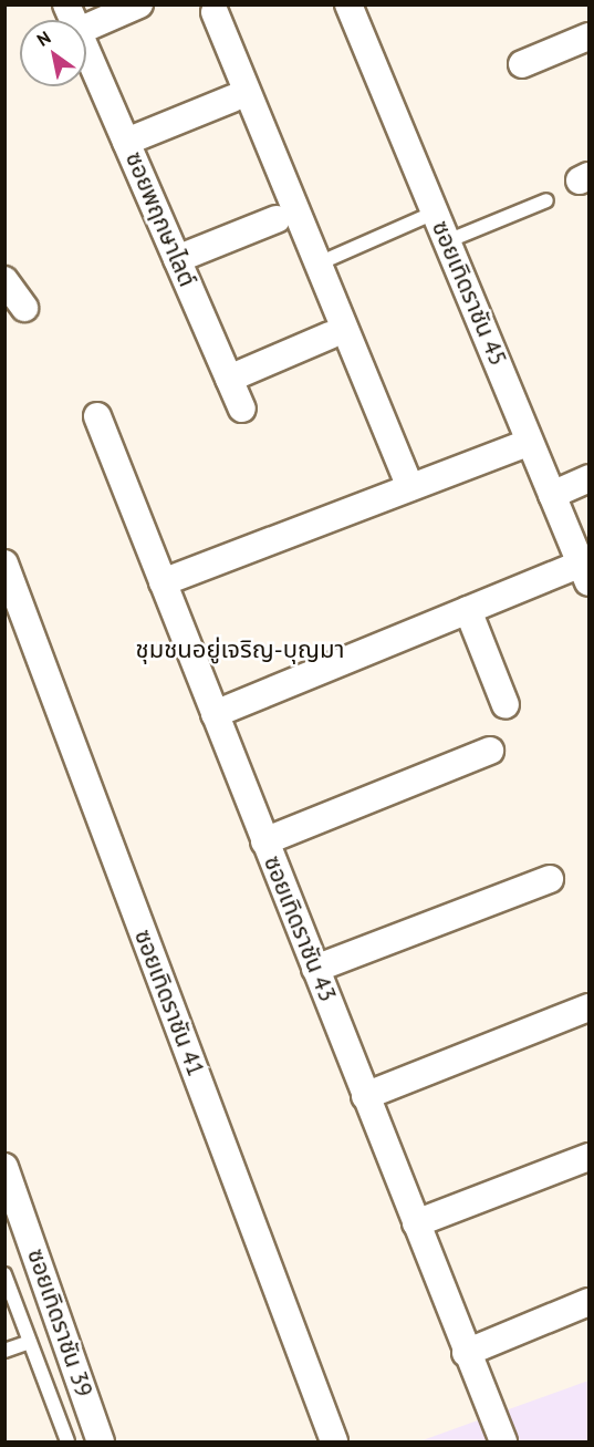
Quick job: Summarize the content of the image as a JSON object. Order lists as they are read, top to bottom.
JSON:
{
  "streets": {
    "street": [
      "ซอยพฤกษาไลต์",
      "ซอยเทิดราชัน 45",
      "ซอยเทิดราชัน 43",
      "ซอยเทิดราชัน 41",
      "ซอยเทิดราชัน 39"
    ]
  },
  "districts": ["ชุมชนอยู่เจริญ-บุญมา"],
  "north": "top left"
}
